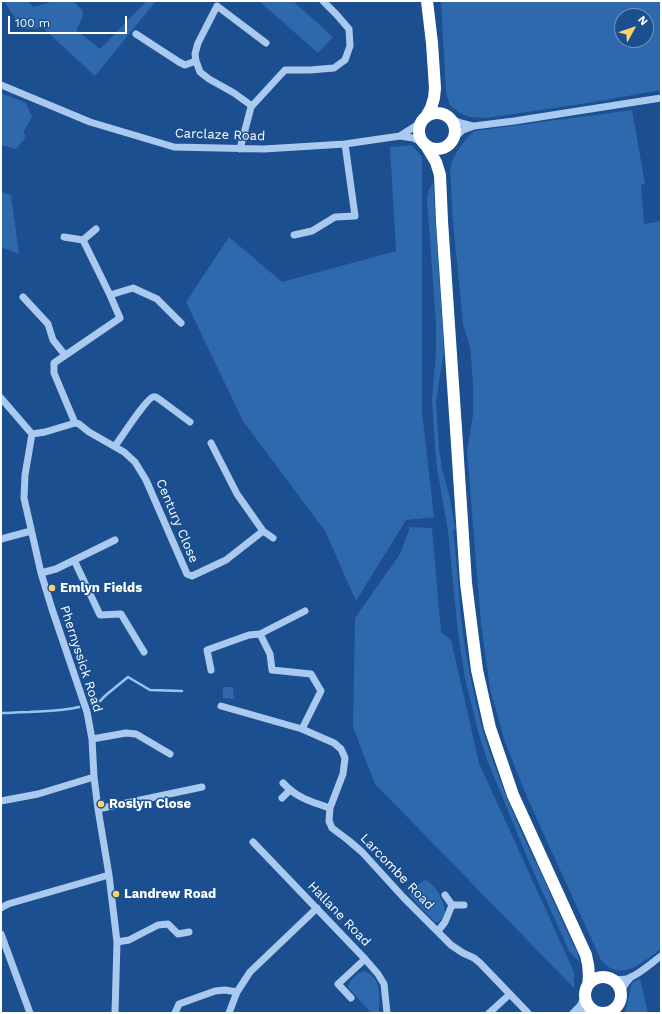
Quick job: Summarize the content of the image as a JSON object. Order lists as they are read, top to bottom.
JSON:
{
  "streets": {
    "street": [
      "Carclaze Road",
      "Century Close",
      "Phernyssick Road",
      "Larcombe Road",
      "Hallane Road"
    ]
  },
  "places": ["Emlyn Fields", "Roslyn Close", "Landrew Road"],
  "scale_bar": "100 m",
  "north": "top right"
}
